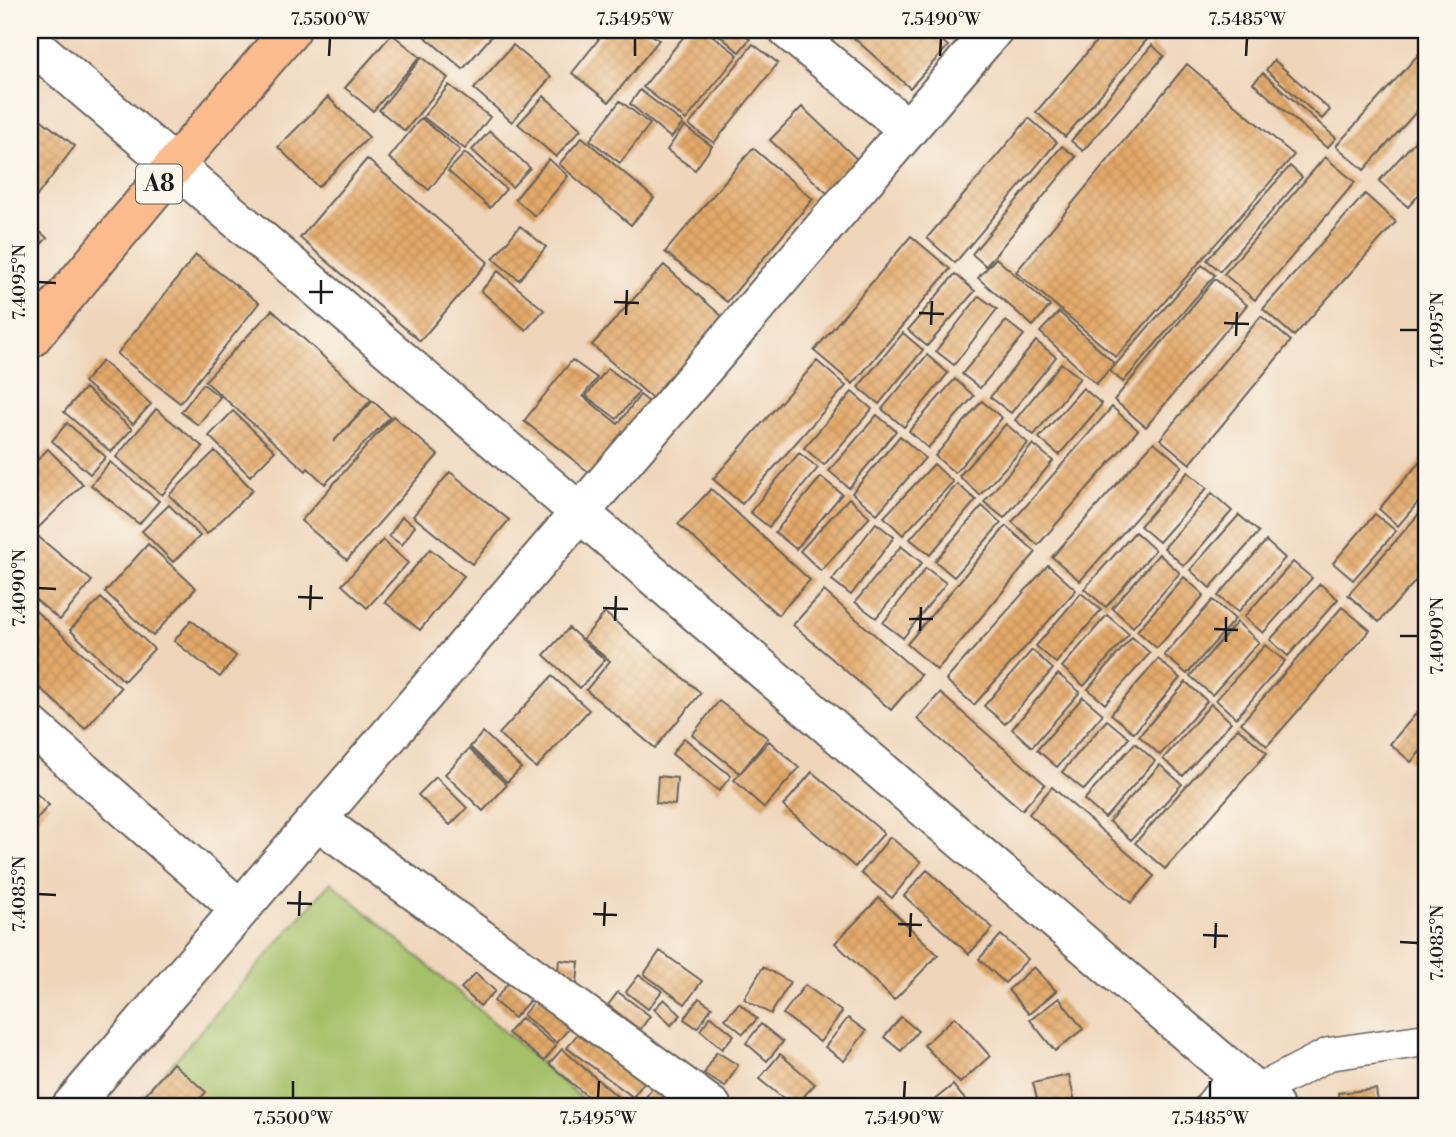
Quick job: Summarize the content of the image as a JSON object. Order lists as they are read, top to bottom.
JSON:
{
  "streets": {
    "main road": ["A8"]
  },
  "coordinates": [
    "7.5500°W",
    "7.5495°W",
    "7.5490°W",
    "7.5485°W",
    "7.4095°N",
    "7.4090°N",
    "7.4085°N"
  ]
}
